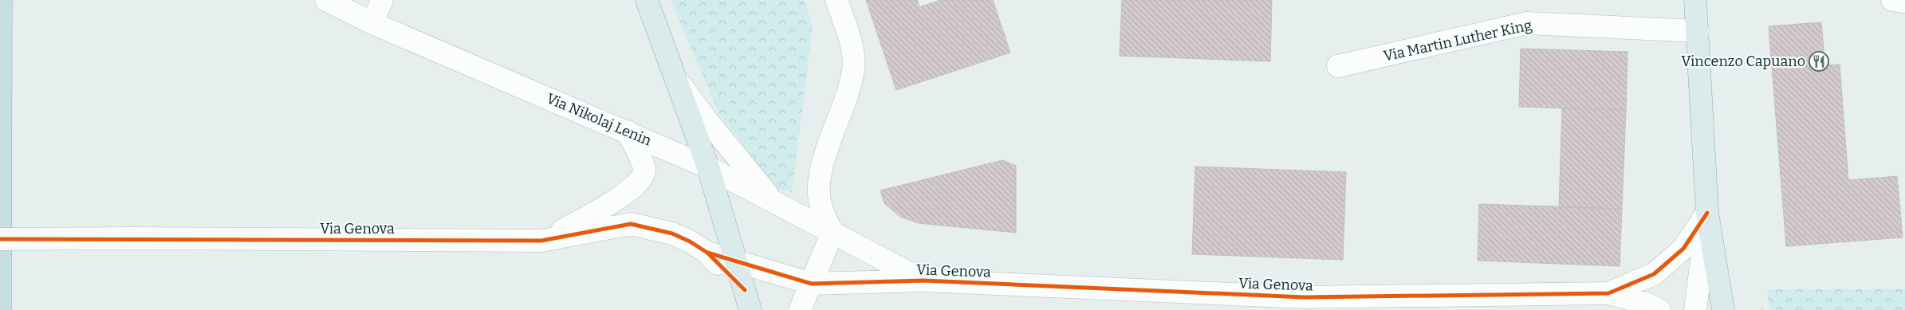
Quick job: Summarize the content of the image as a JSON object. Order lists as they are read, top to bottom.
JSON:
{
  "streets": {
    "street": ["Via Martin Luther King", "Via Nikolaj Lenin", "Via Genova"]
  },
  "crossings": [
    ["Via Nikolaj Lenin", "Via Genova"]
  ],
  "places": {
    "restaurant": ["Vincenzo Capuano"]
  }
}
